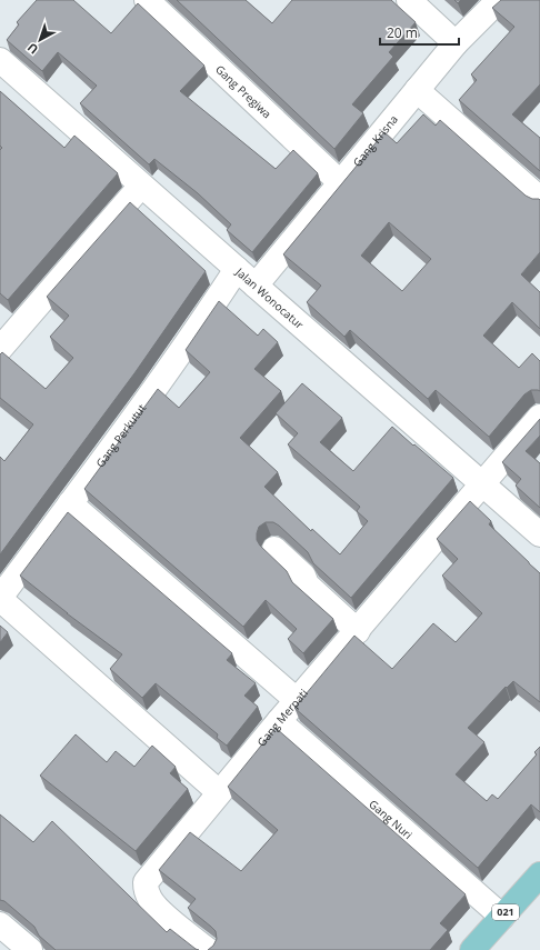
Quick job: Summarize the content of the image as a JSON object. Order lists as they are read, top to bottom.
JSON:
{
  "streets": {
    "main road": ["021"],
    "street": [
      "Gang Pregiwa",
      "Gang Krisna",
      "Jalan Wonocatur",
      "Gang Perkutut",
      "Gang Merpati",
      "Gang Nuri"
    ]
  },
  "crossings": [
    ["Gang Pregiwa", "Gang Krisna"],
    ["Gang Krisna", "Jalan Wonocatur"],
    ["Jalan Wonocatur", "Gang Perkutut"],
    ["Jalan Wonocatur", "Gang Merpati"],
    ["Gang Merpati", "Gang Nuri"],
    ["Gang Nuri", "021"]
  ],
  "scale_bar": "20 m",
  "north": "bottom left"
}
